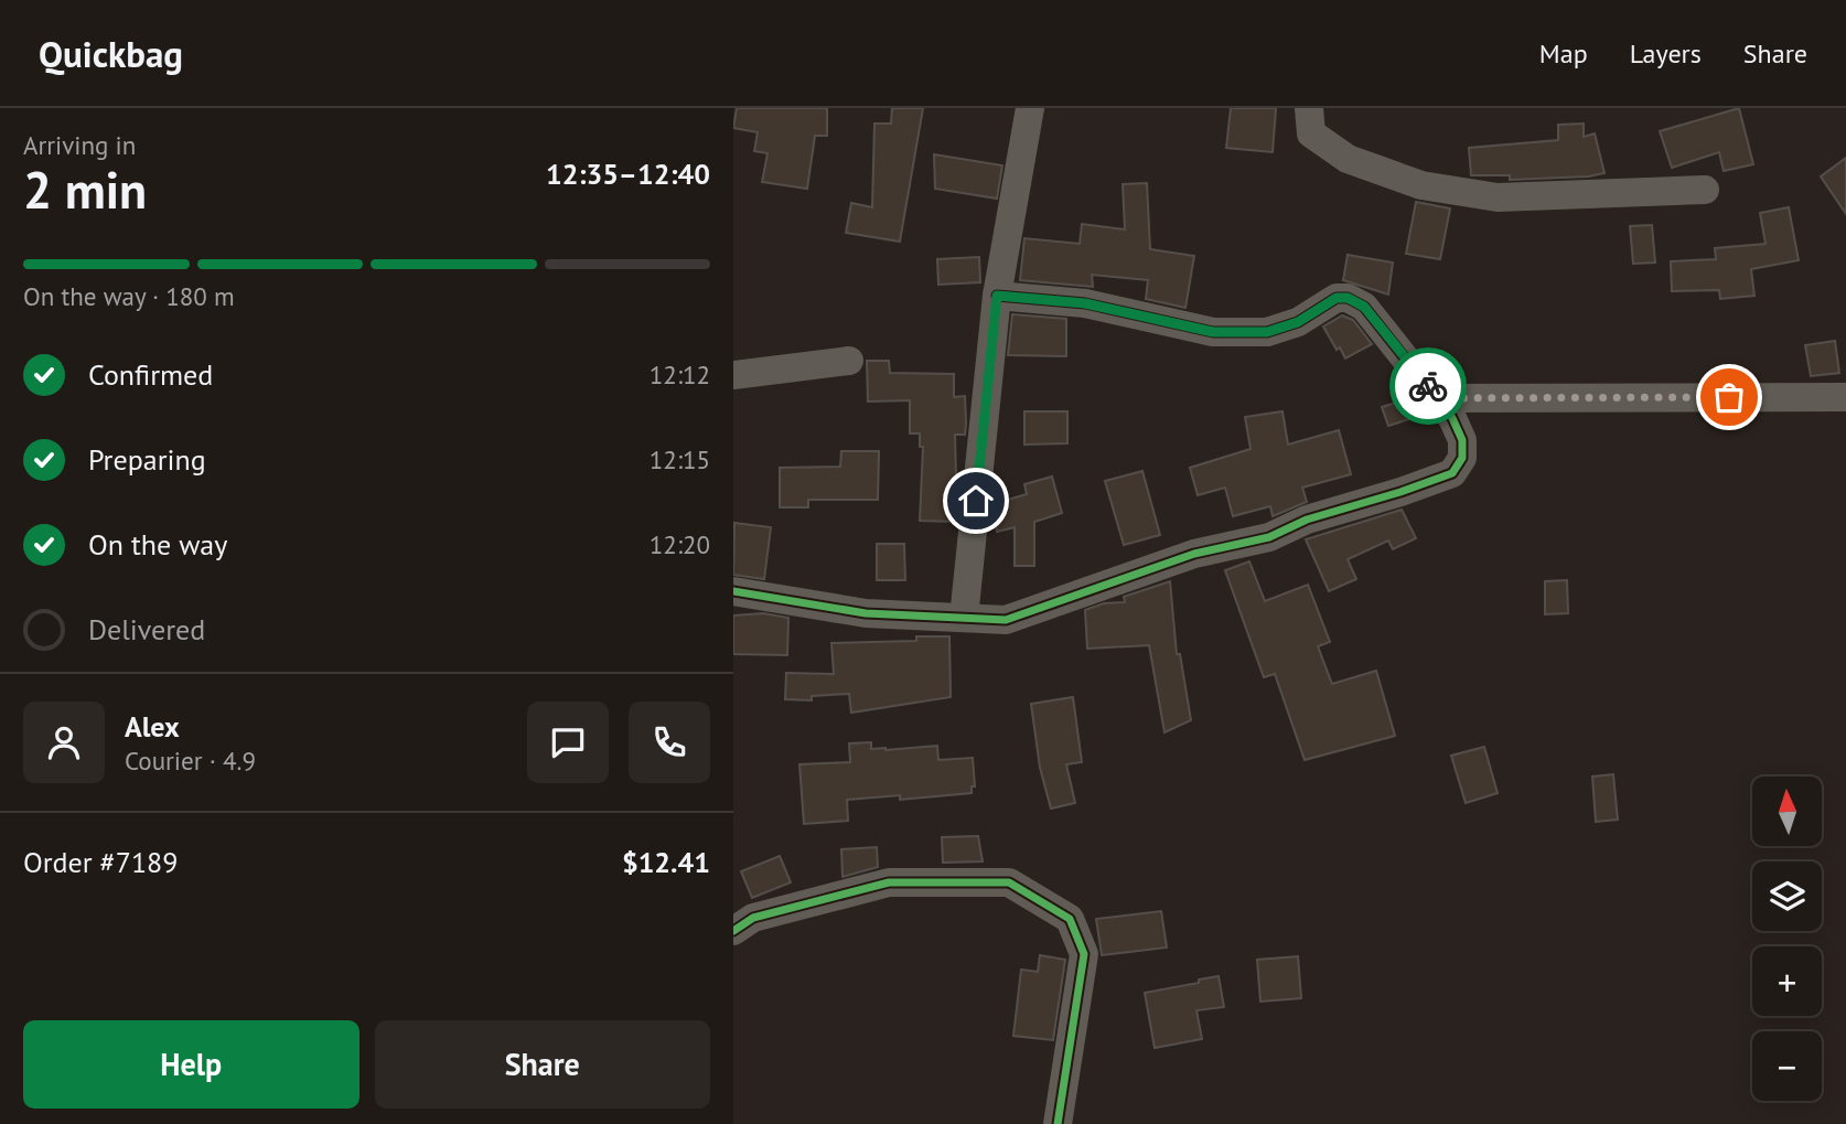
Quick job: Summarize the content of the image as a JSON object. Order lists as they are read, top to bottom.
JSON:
{
  "north": "top",
  "page": {
    "header": "Quickbag",
    "nav": ["Map", "Layers", "Share"],
    "heading": ["2 min", "Arriving in", "12:35–12:40"],
    "panel": [
      "Alex",
      "Courier · 4.9",
      "Order #7189",
      "$12.41"
    ],
    "bar": "On the way · 180 m",
    "list": [
      ["Confirmed", "12:12"],
      ["Preparing", "12:15"],
      ["On the way", "12:20"],
      "Delivered"
    ],
    "map_buttons": ["+", "−"],
    "buttons": ["Help", "Share"]
  }
}
